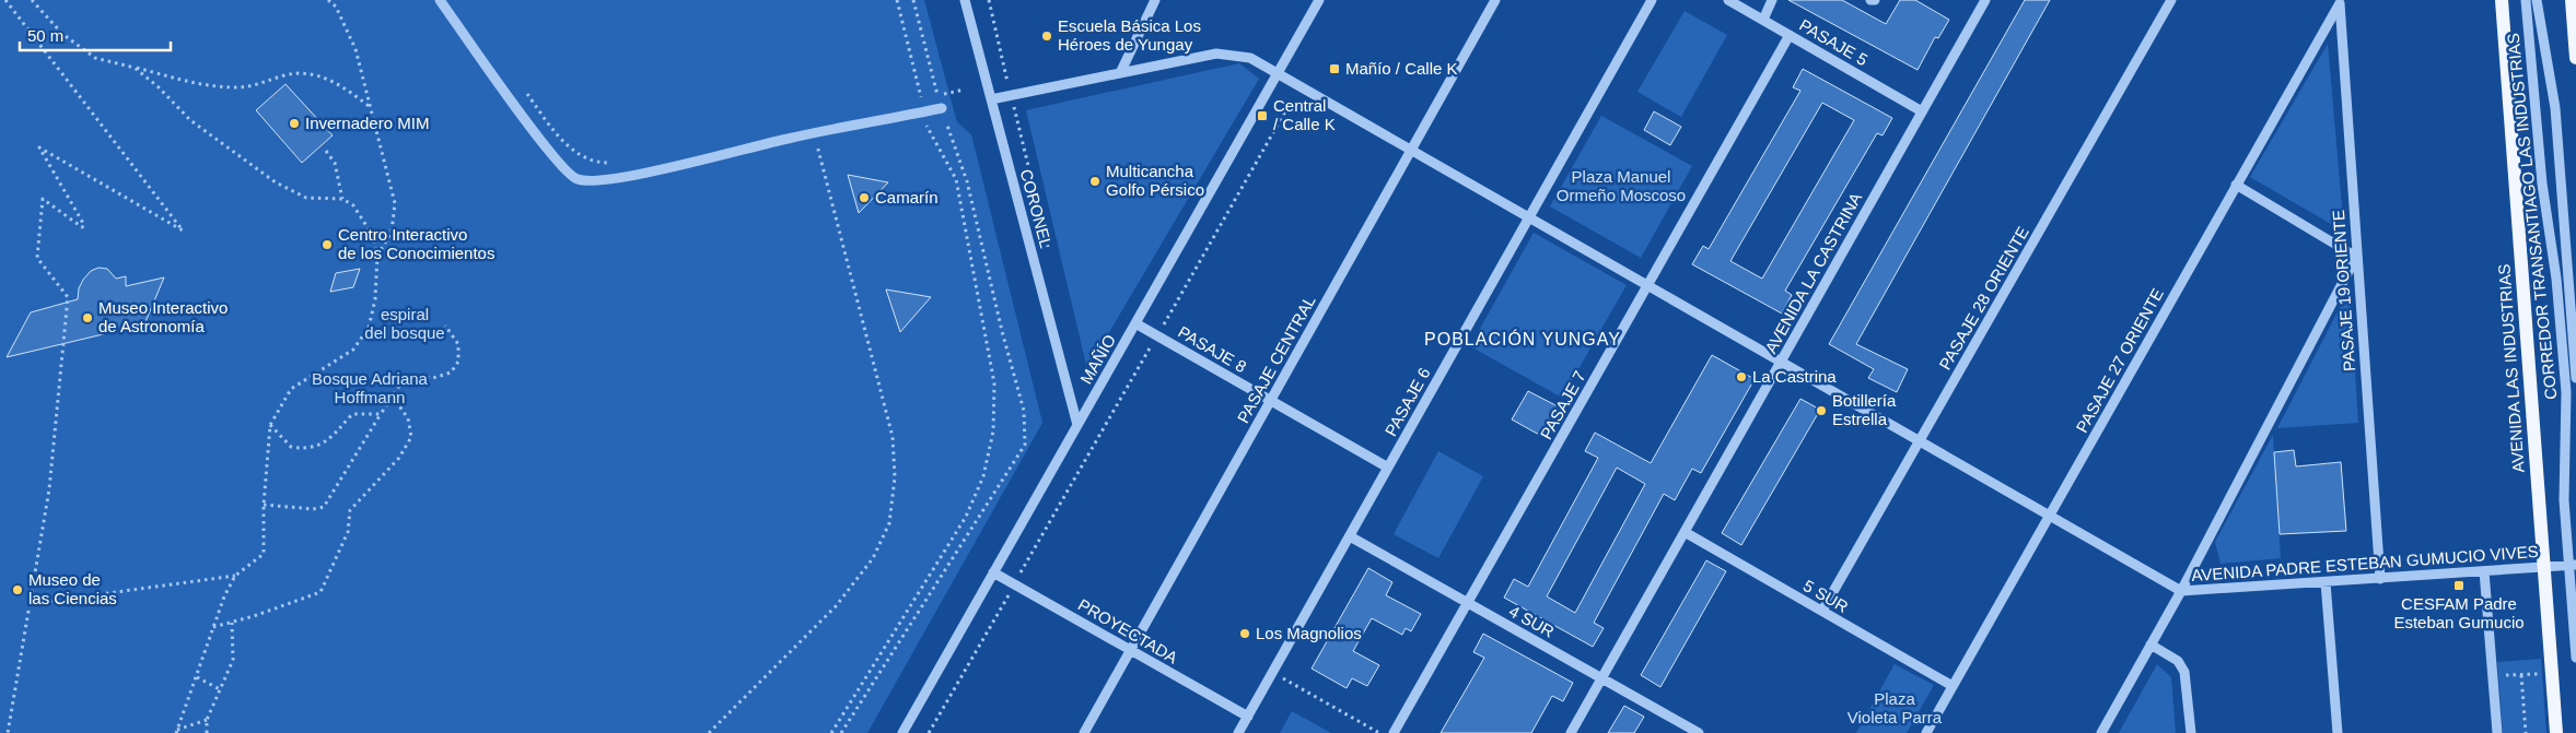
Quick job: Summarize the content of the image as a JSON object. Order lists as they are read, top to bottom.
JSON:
{
  "streets": {
    "main road": ["AVENIDA LAS INDUSTRIAS"],
    "street": [
      "PASAJE 5",
      "CORONEL",
      "CORREDOR TRANSANTIAGO LAS INDUSTRIAS",
      "AVENIDA LA CASTRINA",
      "PASAJE 19 ORIENTE",
      "PASAJE 28 ORIENTE",
      "PASAJE 8",
      "MAÑÍO",
      "PASAJE CENTRAL",
      "PASAJE 27 ORIENTE",
      "PASAJE 6",
      "PASAJE 7",
      "AVENIDA PADRE ESTEBAN GUMUCIO VIVES",
      "5 SUR",
      "4 SUR",
      "PROYECTADA"
    ]
  },
  "crossings": [
    ["PASAJE 5", "AVENIDA LA CASTRINA"],
    ["PASAJE 5", "PASAJE 7"],
    ["CORONEL", "MAÑÍO"],
    ["CORONEL", "AVENIDA PADRE ESTEBAN GUMUCIO VIVES"],
    ["CORREDOR TRANSANTIAGO LAS INDUSTRIAS", "AVENIDA PADRE ESTEBAN GUMUCIO VIVES"],
    ["AVENIDA LA CASTRINA", "AVENIDA PADRE ESTEBAN GUMUCIO VIVES"],
    ["AVENIDA LA CASTRINA", "5 SUR"],
    ["AVENIDA LA CASTRINA", "4 SUR"],
    ["PASAJE 19 ORIENTE", "PASAJE 27 ORIENTE"],
    ["PASAJE 19 ORIENTE", "AVENIDA PADRE ESTEBAN GUMUCIO VIVES"],
    ["PASAJE 28 ORIENTE", "AVENIDA PADRE ESTEBAN GUMUCIO VIVES"],
    ["PASAJE 28 ORIENTE", "5 SUR"],
    ["PASAJE 8", "MAÑÍO"],
    ["PASAJE 8", "PASAJE CENTRAL"],
    ["PASAJE 8", "PASAJE 6"],
    ["MAÑÍO", "AVENIDA PADRE ESTEBAN GUMUCIO VIVES"],
    ["MAÑÍO", "PROYECTADA"],
    ["PASAJE CENTRAL", "AVENIDA PADRE ESTEBAN GUMUCIO VIVES"],
    ["PASAJE CENTRAL", "PROYECTADA"],
    ["PASAJE 27 ORIENTE", "AVENIDA PADRE ESTEBAN GUMUCIO VIVES"],
    ["PASAJE 27 ORIENTE", "5 SUR"],
    ["AVENIDA LAS INDUSTRIAS", "AVENIDA PADRE ESTEBAN GUMUCIO VIVES"],
    ["PASAJE 6", "AVENIDA PADRE ESTEBAN GUMUCIO VIVES"],
    ["PASAJE 6", "4 SUR"],
    ["PASAJE 6", "PROYECTADA"],
    ["PASAJE 7", "AVENIDA PADRE ESTEBAN GUMUCIO VIVES"],
    ["PASAJE 7", "4 SUR"]
  ],
  "districts": ["POBLACIÓN YUNGAY"],
  "parks": [
    "Plaza Manuel Ormeño Moscoso",
    "espiral del bosque",
    "Bosque Adriana Hoffmann",
    "Plaza Violeta Parra"
  ],
  "places": {
    "other": [
      "Escuela Básica Los Héroes de Yungay",
      "Invernadero MIM",
      "Multicancha Golfo Pérsico",
      "Camarín",
      "Centro Interactivo de los Conocimientos",
      "Museo Interactivo de Astronomía",
      "La Castrina",
      "Botillería Estrella",
      "Museo de las Ciencias",
      "Los Magnolios"
    ],
    "transit": ["Mañío / Calle K", "Central / Calle K", "CESFAM Padre Esteban Gumucio"]
  },
  "scale_bar": "50 m"
}
